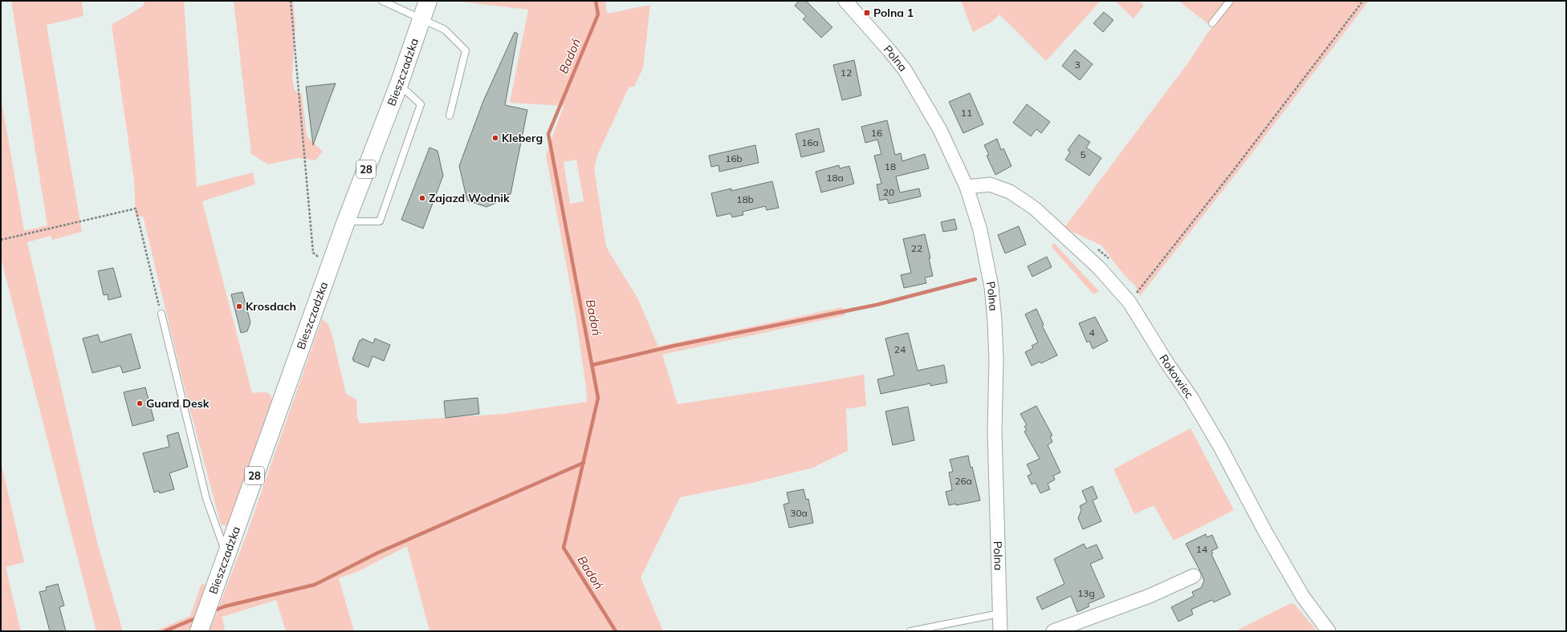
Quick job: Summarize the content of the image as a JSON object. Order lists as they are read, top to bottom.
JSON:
{
  "streets": {
    "main road": ["Bieszczadzka", "28"],
    "street": ["Polna", "Rokowiec"]
  },
  "crossings": [
    ["Polna", "Rokowiec"]
  ],
  "water": ["Badoń"],
  "places": {
    "transit": ["Polna 1"],
    "other": [
      "Kleberg",
      "Zajazd Wodnik",
      "Krosdach",
      "Guard Desk"
    ]
  },
  "house_numbers": [
    "3",
    "12",
    "11",
    "16",
    "16a",
    "5",
    "16b",
    "18",
    "18a",
    "20",
    "18b",
    "22",
    "4",
    "24",
    "26a",
    "30a",
    "14",
    "13g"
  ]
}
